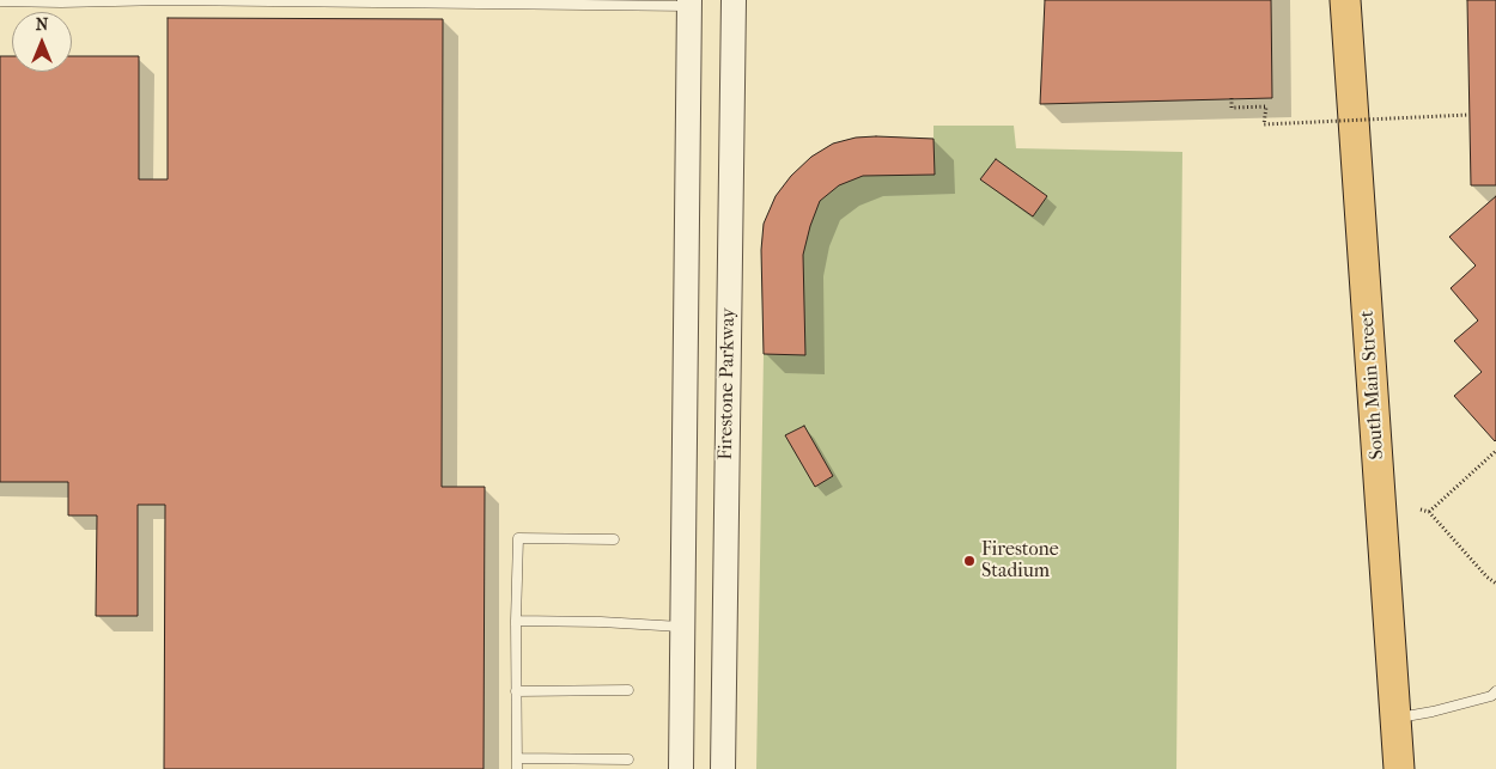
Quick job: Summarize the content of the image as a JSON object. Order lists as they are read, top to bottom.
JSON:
{
  "streets": {
    "main road": ["South Main Street"],
    "street": ["Firestone Parkway"]
  },
  "places": ["Firestone Stadium"],
  "north": "top"
}
